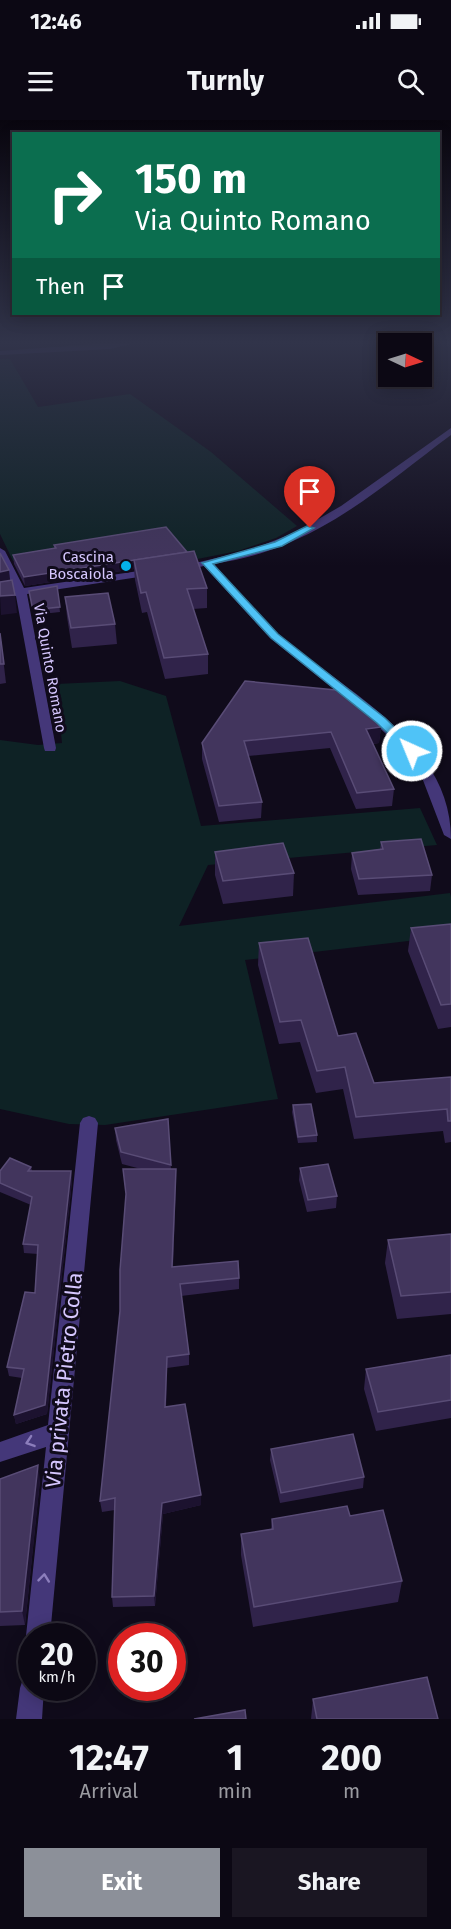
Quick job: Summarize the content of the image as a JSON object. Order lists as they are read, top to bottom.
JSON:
{
  "streets": {
    "street": ["Via Quinto Romano", "Via privata Pietro Colla"]
  },
  "one_way": ["Via privata Pietro Colla"],
  "places": ["Cascina Boscaiola"],
  "north": "right",
  "page": {
    "status": "12:46",
    "header": "Turnly",
    "turn": ["150 m", "Via Quinto Romano"],
    "then": "Then",
    "speed": "20 km/h",
    "limit": "30",
    "eta": [
      "12:47",
      "Arrival",
      "1",
      "min",
      "200",
      "m"
    ],
    "buttons": ["Exit", "Share"]
  }
}
